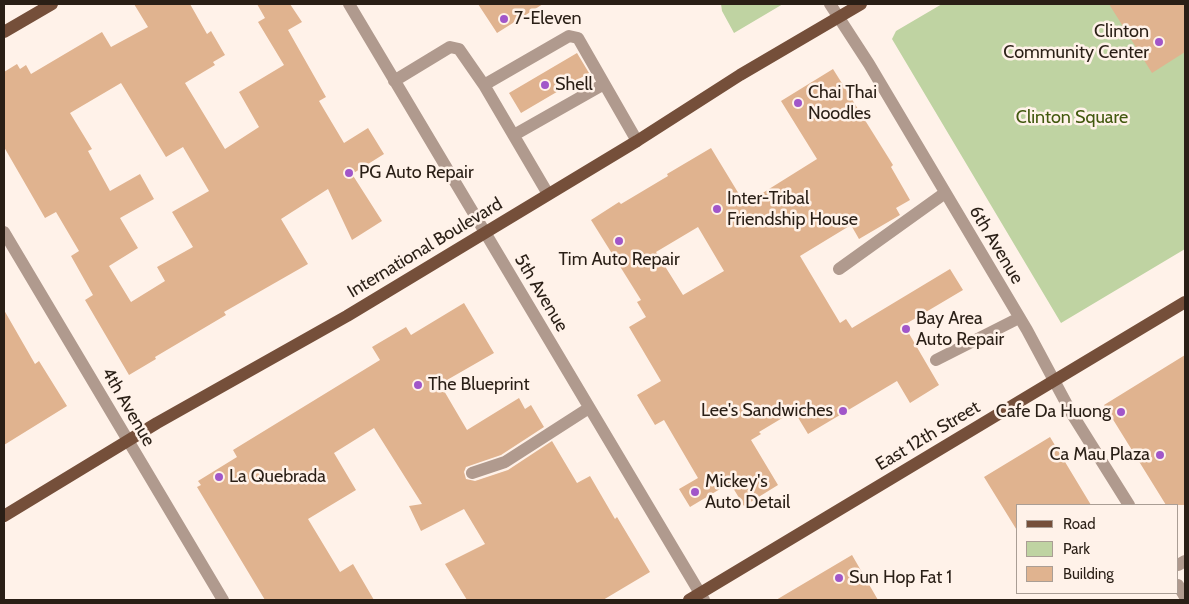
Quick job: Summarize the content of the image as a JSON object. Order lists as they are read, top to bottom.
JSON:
{
  "streets": {
    "main road": ["International Boulevard", "East 12th Street"],
    "street": ["6th Avenue", "5th Avenue", "4th Avenue"]
  },
  "crossings": [
    ["6th Avenue", "International Boulevard"],
    ["6th Avenue", "East 12th Street"],
    ["International Boulevard", "5th Avenue"],
    ["International Boulevard", "4th Avenue"],
    ["5th Avenue", "East 12th Street"]
  ],
  "parks": ["Clinton Square"],
  "places": [
    "7-Eleven",
    "Clinton Community Center",
    "Shell",
    "Chai Thai Noodles",
    "PG Auto Repair",
    "Inter-Tribal Friendship House",
    "Tim Auto Repair",
    "Bay Area Auto Repair",
    "The Blueprint",
    "Lee's Sandwiches",
    "Cafe Da Huong",
    "Ca Mau Plaza",
    "La Quebrada",
    "Mickey's Auto Detail",
    "Sun Hop Fat 1"
  ],
  "legend": ["Road", "Park", "Building"]
}
